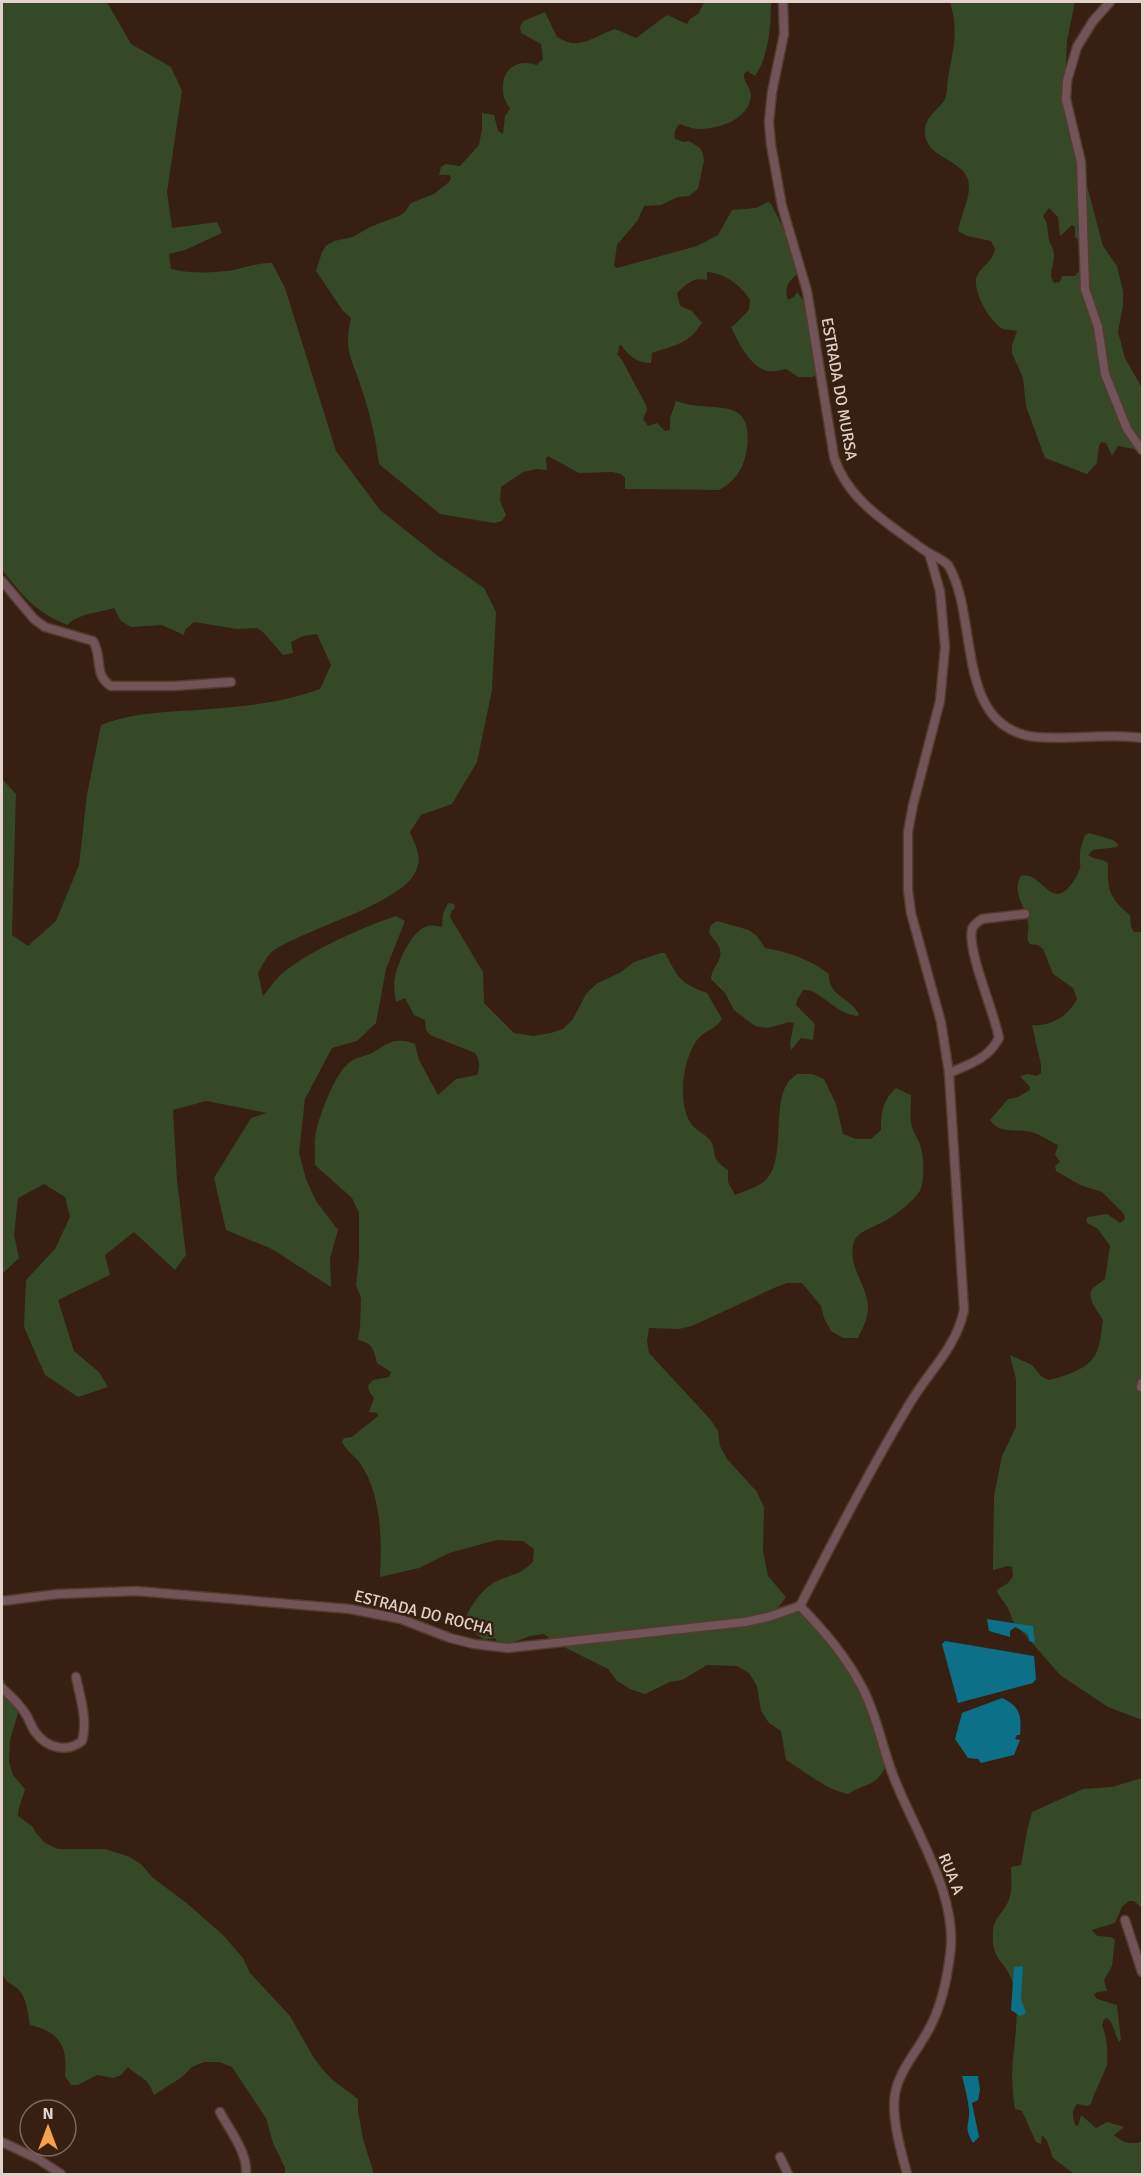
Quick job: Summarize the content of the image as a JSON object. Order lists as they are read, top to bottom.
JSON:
{
  "streets": {
    "street": ["ESTRADA DO MURSA", "ESTRADA DO ROCHA", "RUA A"]
  },
  "crossings": [
    ["ESTRADA DO ROCHA", "RUA A"]
  ],
  "north": "top"
}
